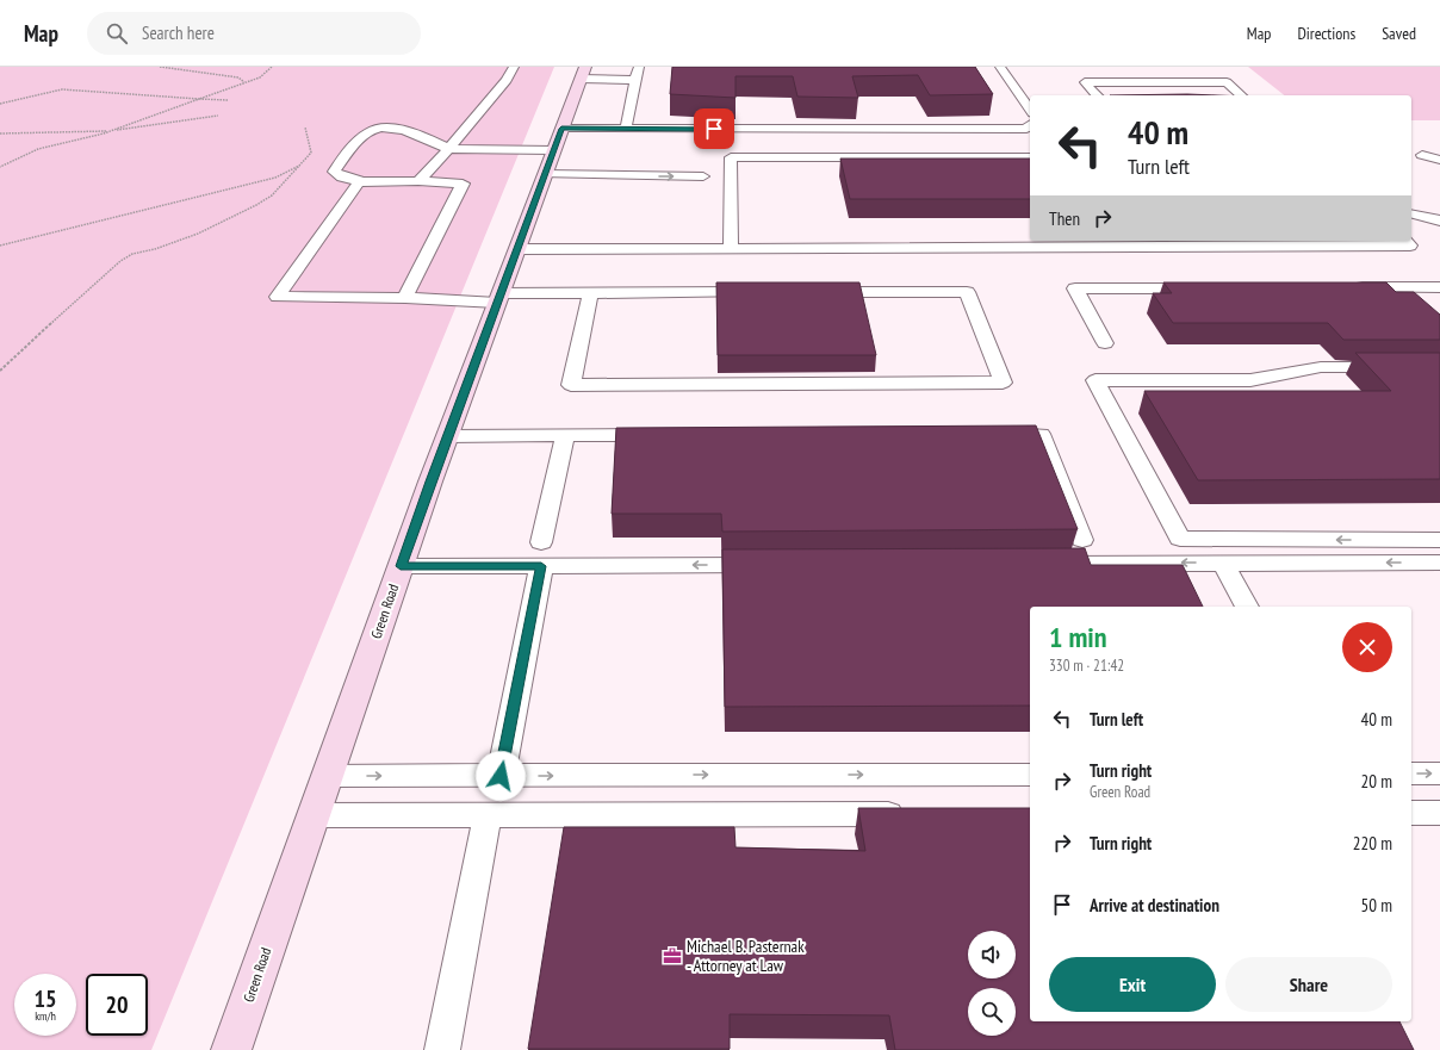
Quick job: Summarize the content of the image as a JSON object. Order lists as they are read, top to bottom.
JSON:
{
  "streets": {
    "main road": ["Green Road"]
  },
  "places": {
    "office": ["Michael B. Pasternak - Attorney at Law"]
  },
  "page": {
    "header": "Map",
    "search": "Search here",
    "nav": ["Map", "Directions", "Saved"],
    "turn": ["40 m", "Turn left"],
    "then": "Then",
    "heading": ["1 min", "330 m · 21:42"],
    "list": [
      {
        "name": "Turn left",
        "value": "40 m"
      },
      {
        "name": "Turn right",
        "note": "Green Road",
        "value": "20 m"
      },
      {
        "name": "Turn right",
        "value": "220 m"
      },
      {
        "name": "Arrive at destination",
        "value": "50 m"
      }
    ],
    "buttons": ["Exit", "Share"],
    "speed": "15 km/h",
    "limit": "20"
  }
}
